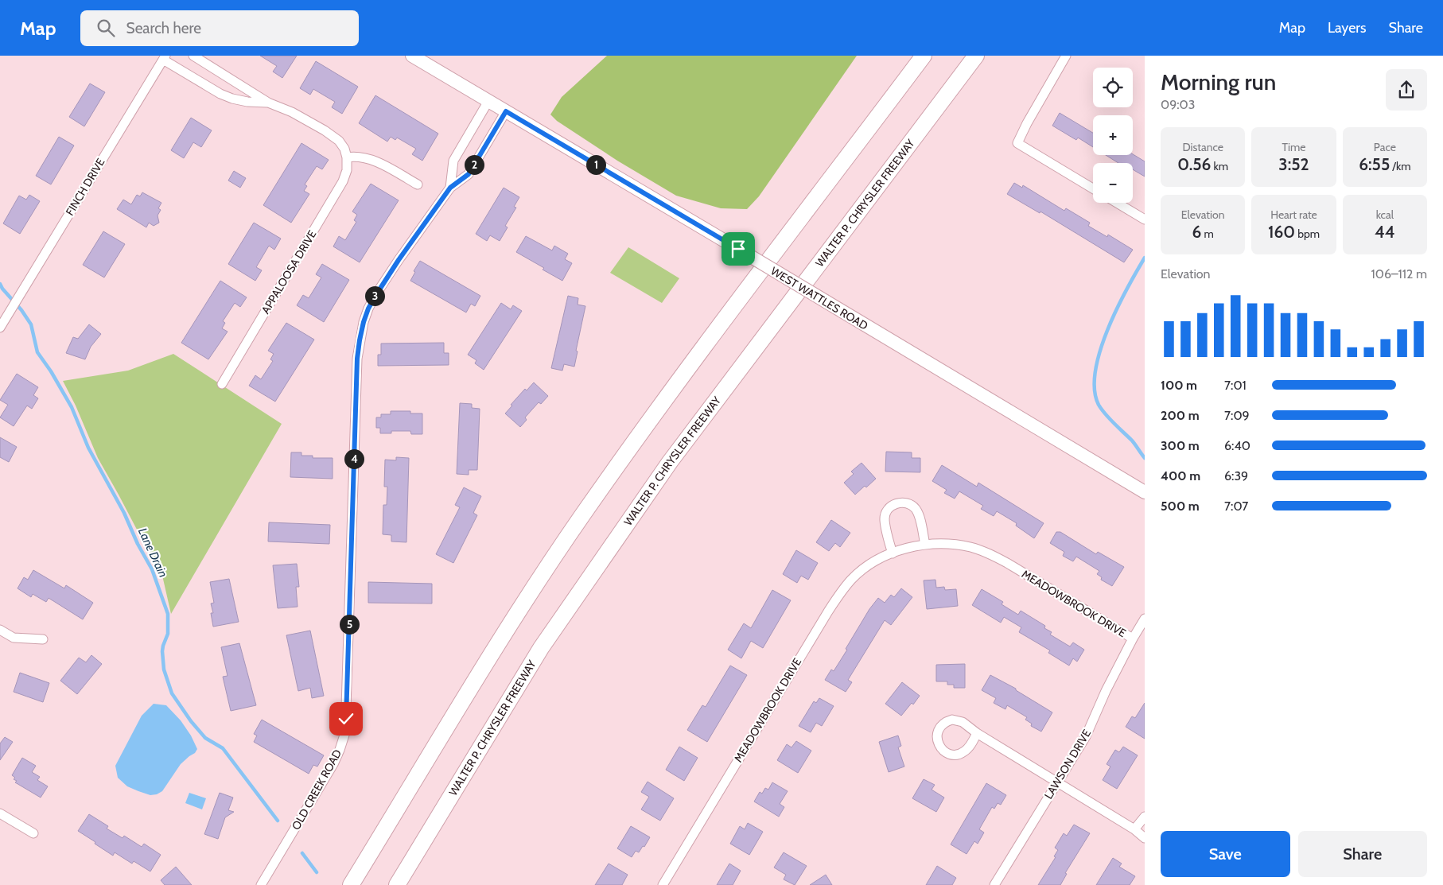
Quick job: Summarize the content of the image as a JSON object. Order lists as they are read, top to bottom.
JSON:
{
  "streets": {
    "highway": ["WALTER P. CHRYSLER FREEWAY"],
    "street": [
      "FINCH DRIVE",
      "APPALOOSA DRIVE",
      "WEST WATTLES ROAD",
      "MEADOWBROOK DRIVE",
      "LAWSON DRIVE",
      "OLD CREEK ROAD"
    ]
  },
  "crossings": [
    ["WEST WATTLES ROAD", "OLD CREEK ROAD"],
    ["MEADOWBROOK DRIVE", "LAWSON DRIVE"]
  ],
  "water": ["Lane Drain"],
  "page": {
    "header": "Map",
    "search": "Search here",
    "nav": ["Map", "Layers", "Share"],
    "heading": ["Morning run", "09:03"],
    "map_buttons": ["+", "−"],
    "stats": [
      ["Distance", "0.56 km"],
      ["Time", "3:52"],
      ["Pace", "6:55 /km"],
      ["Elevation", "6 m"],
      ["Heart rate", "160 bpm"],
      ["kcal", "44"]
    ],
    "pins": [
      "1",
      "2",
      "3",
      "4",
      "5"
    ],
    "chart": ["Elevation", "106–112 m"],
    "list": [
      {
        "name": "100 m",
        "note": "7:01"
      },
      {
        "name": "200 m",
        "note": "7:09"
      },
      {
        "name": "300 m",
        "note": "6:40"
      },
      {
        "name": "400 m",
        "note": "6:39"
      },
      {
        "name": "500 m",
        "note": "7:07"
      }
    ],
    "buttons": ["Save", "Share"]
  }
}
